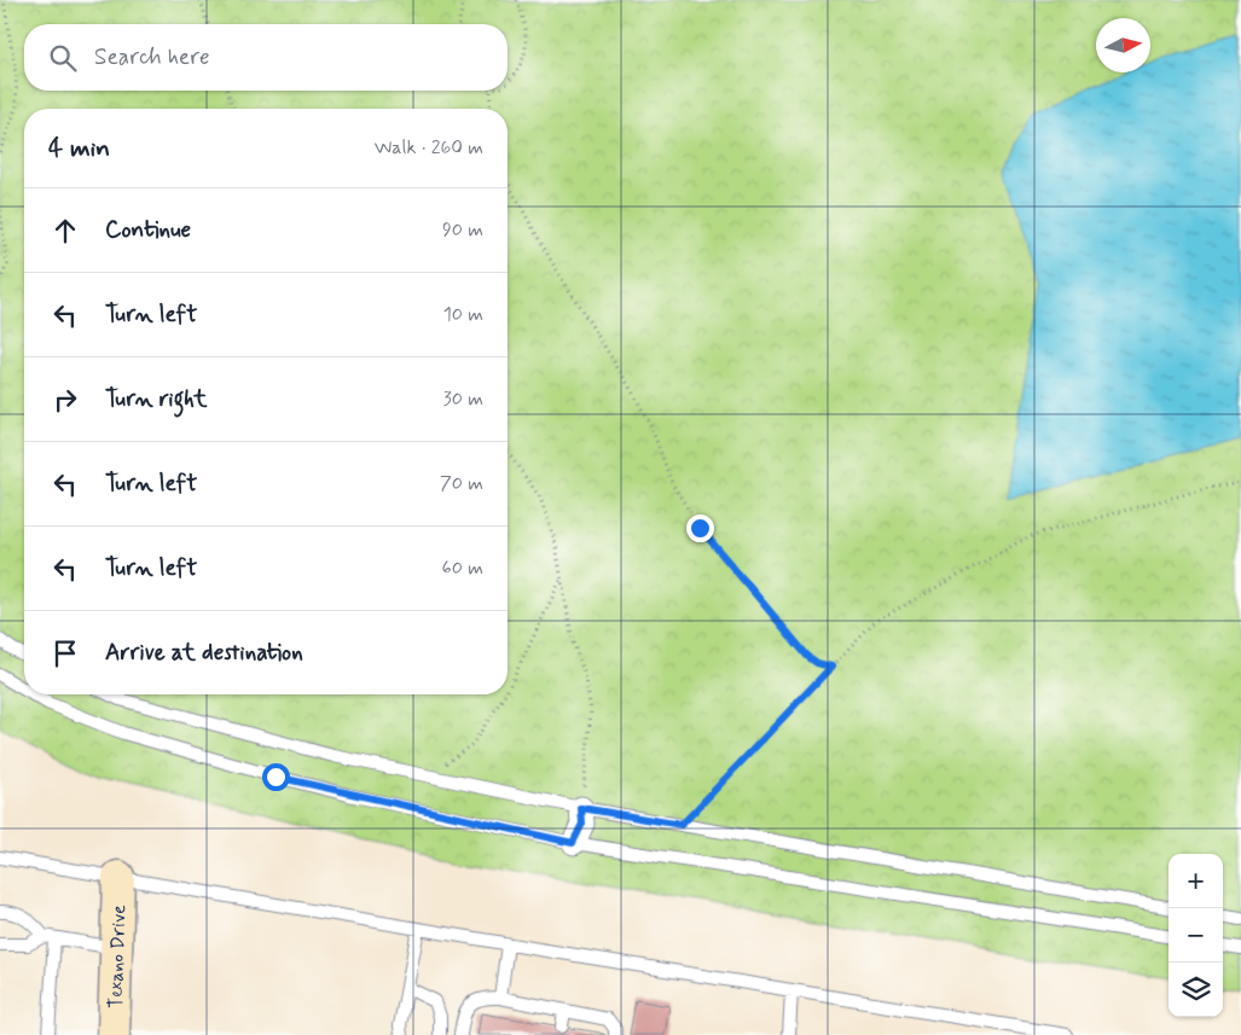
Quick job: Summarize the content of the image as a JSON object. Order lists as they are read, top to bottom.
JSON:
{
  "streets": {
    "street": ["Texano Drive"]
  },
  "north": "right",
  "page": {
    "search": "Search here",
    "heading": ["4 min", "Walk · 260 m"],
    "list": [
      ["Continue", "90 m"],
      ["Turn left", "10 m"],
      ["Turn right", "30 m"],
      ["Turn left", "70 m"],
      ["Turn left", "60 m"],
      "Arrive at destination"
    ],
    "map_buttons": ["+", "−"]
  }
}
